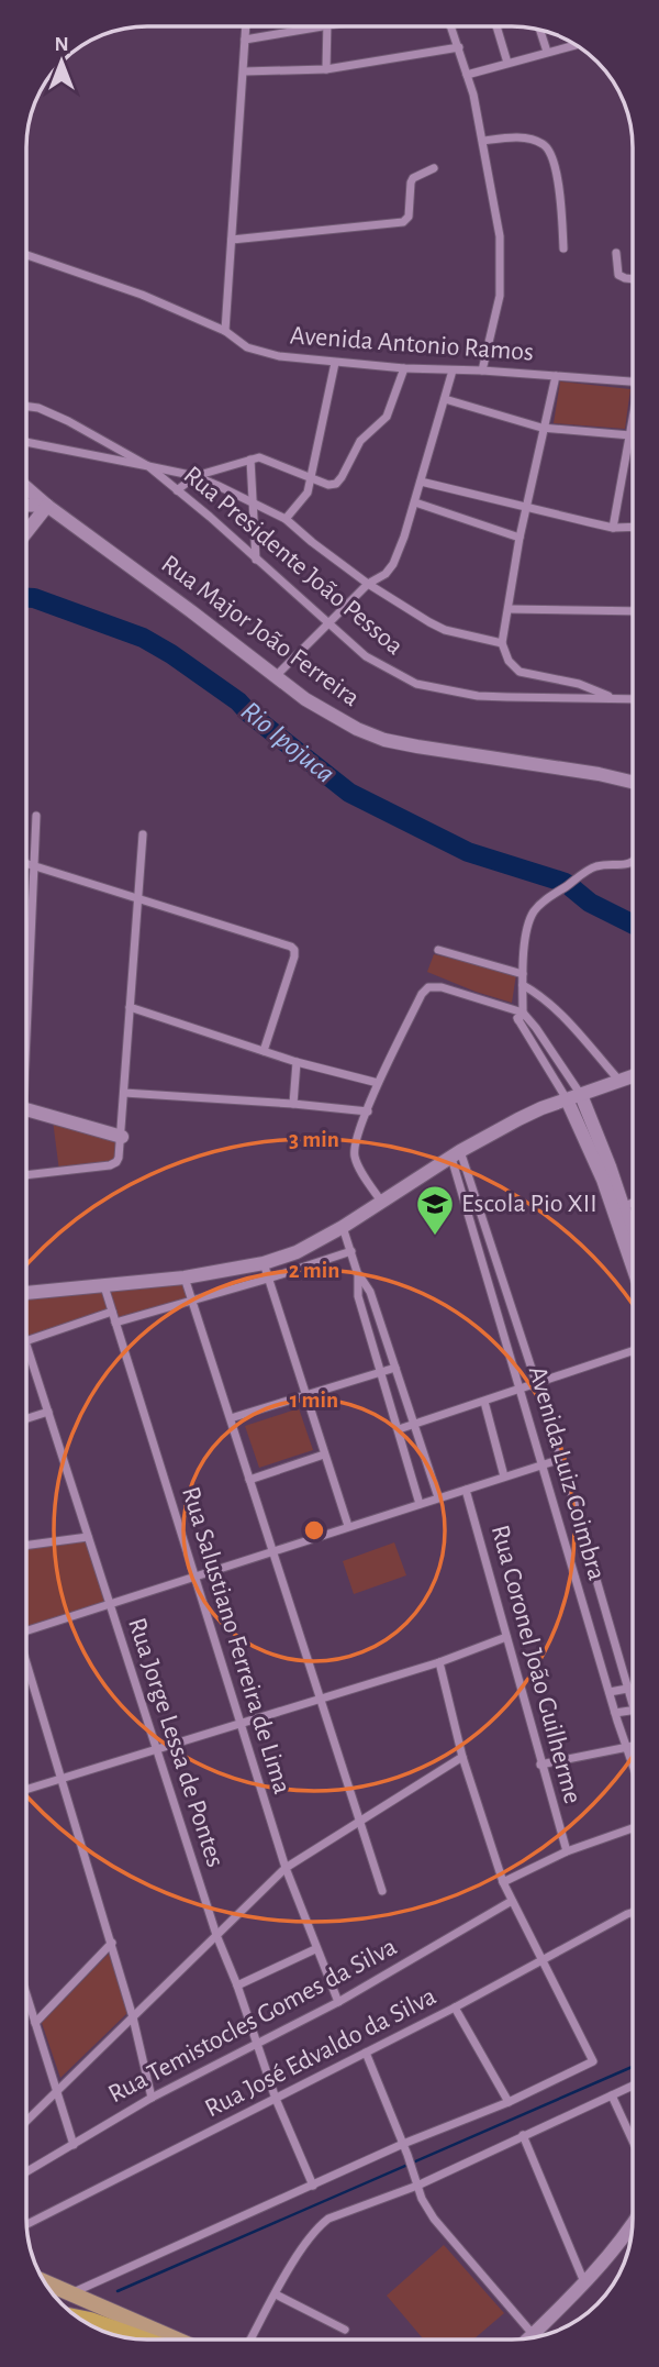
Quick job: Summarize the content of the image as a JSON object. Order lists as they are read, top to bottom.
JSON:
{
  "streets": {
    "street": [
      "Avenida Antonio Ramos",
      "Rua Presidente João Pessoa",
      "Rua Major João Ferreira",
      "Avenida Luiz Coimbra",
      "Rua Salustiano Ferreira de Lima",
      "Rua Coronel João Guilherme",
      "Rua Jorge Lessa de Pontes",
      "Rua Temistocles Gomes da Silva",
      "Rua José Edvaldo da Silva"
    ]
  },
  "crossings": [
    ["Rua Salustiano Ferreira de Lima", "Rua Temistocles Gomes da Silva"],
    ["Rua Jorge Lessa de Pontes", "Rua Temistocles Gomes da Silva"],
    ["Rua Jorge Lessa de Pontes", "Rua José Edvaldo da Silva"]
  ],
  "water": ["Rio Ipojuca"],
  "places": {
    "school or university": ["Escola Pio XII"]
  },
  "north": "top",
  "rings": ["3 min", "2 min", "1 min"]
}
